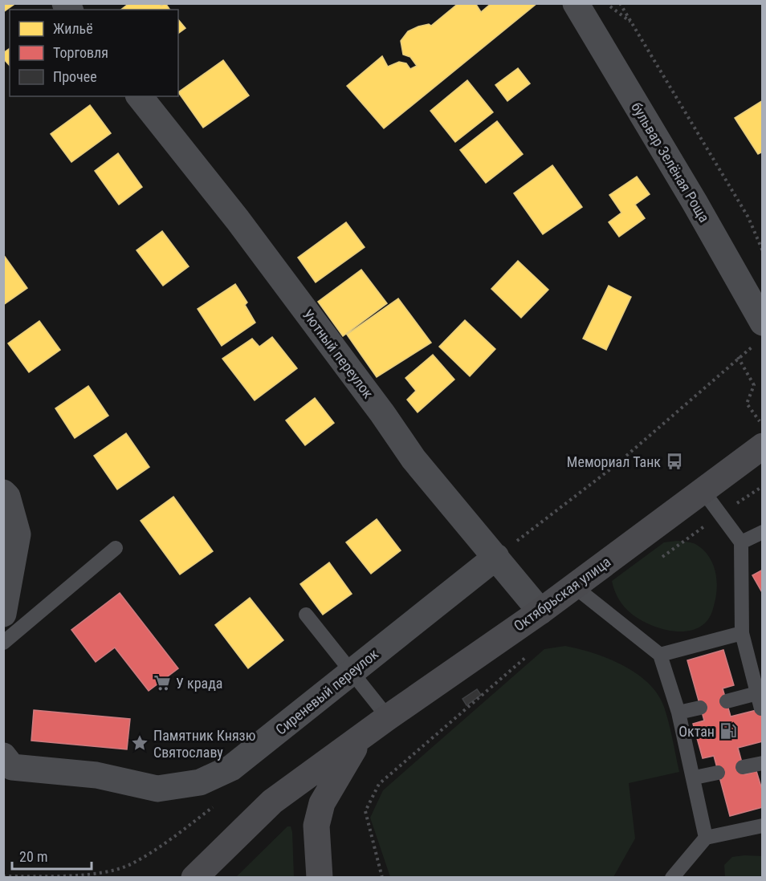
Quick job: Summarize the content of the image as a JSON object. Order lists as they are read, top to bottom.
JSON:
{
  "streets": {
    "main road": ["Октябрьская улица"],
    "street": ["бульвар Зелёная Роща", "Уютный переулок", "Сиреневый переулок"]
  },
  "crossings": [
    ["Уютный переулок", "Октябрьская улица"],
    ["Уютный переулок", "Сиреневый переулок"]
  ],
  "places": {
    "bus stop": ["Мемориал Танк"],
    "supermarket": ["У крада"],
    "fuel station": ["Октан"],
    "place": ["Памятник Князю Святославу"]
  },
  "legend": ["Жильё", "Торговля", "Прочее"],
  "scale_bar": "20 m"
}
